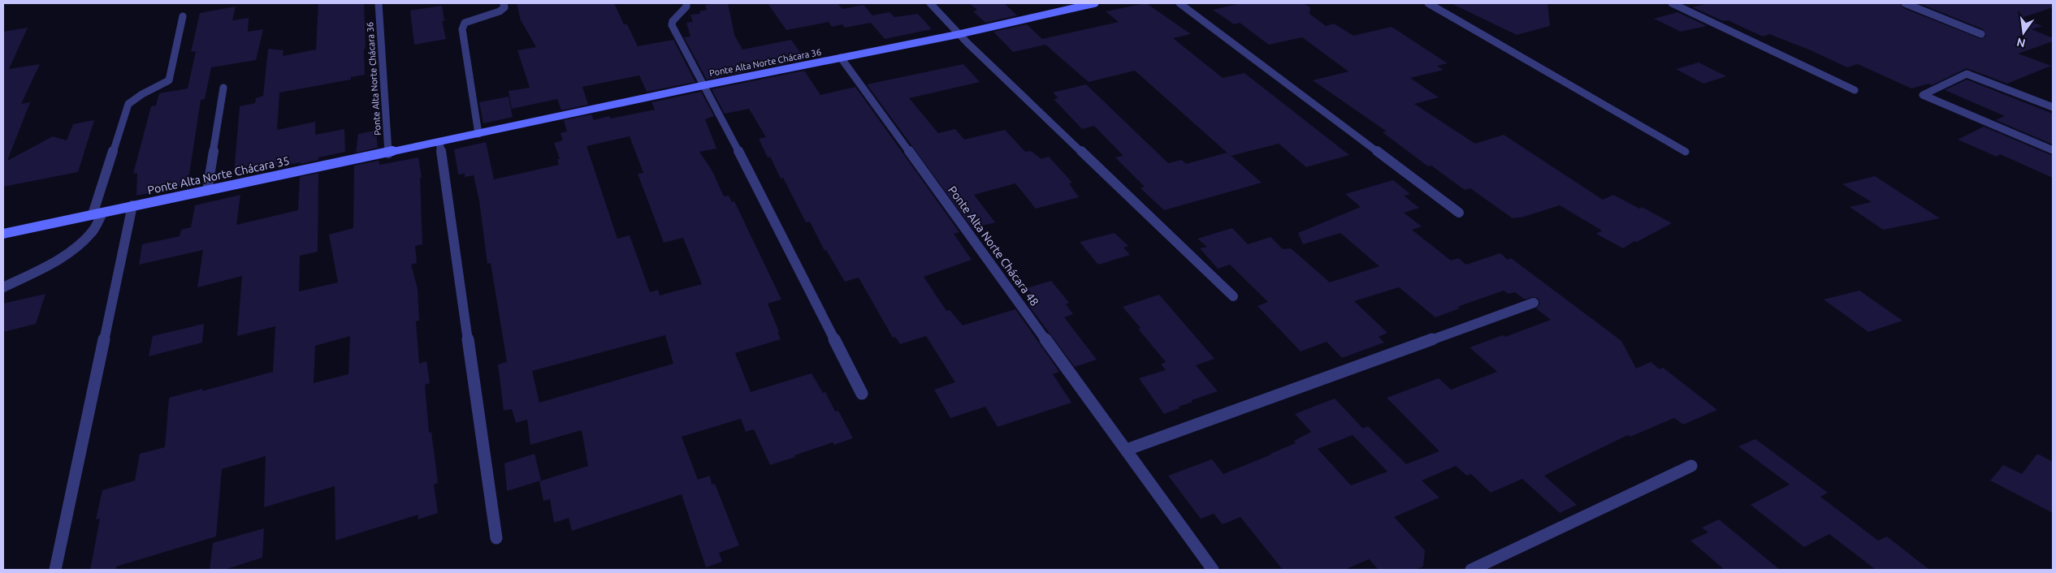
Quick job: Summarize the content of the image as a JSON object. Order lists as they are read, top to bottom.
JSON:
{
  "streets": {
    "street": ["Ponte Alta Norte Chácara 36", "Ponte Alta Norte Chácara 35", "Ponte Alta Norte Chácara 48"]
  },
  "crossings": [
    ["Ponte Alta Norte Chácara 36", "Ponte Alta Norte Chácara 35"],
    ["Ponte Alta Norte Chácara 36", "Ponte Alta Norte Chácara 48"]
  ],
  "north": "bottom"
}
